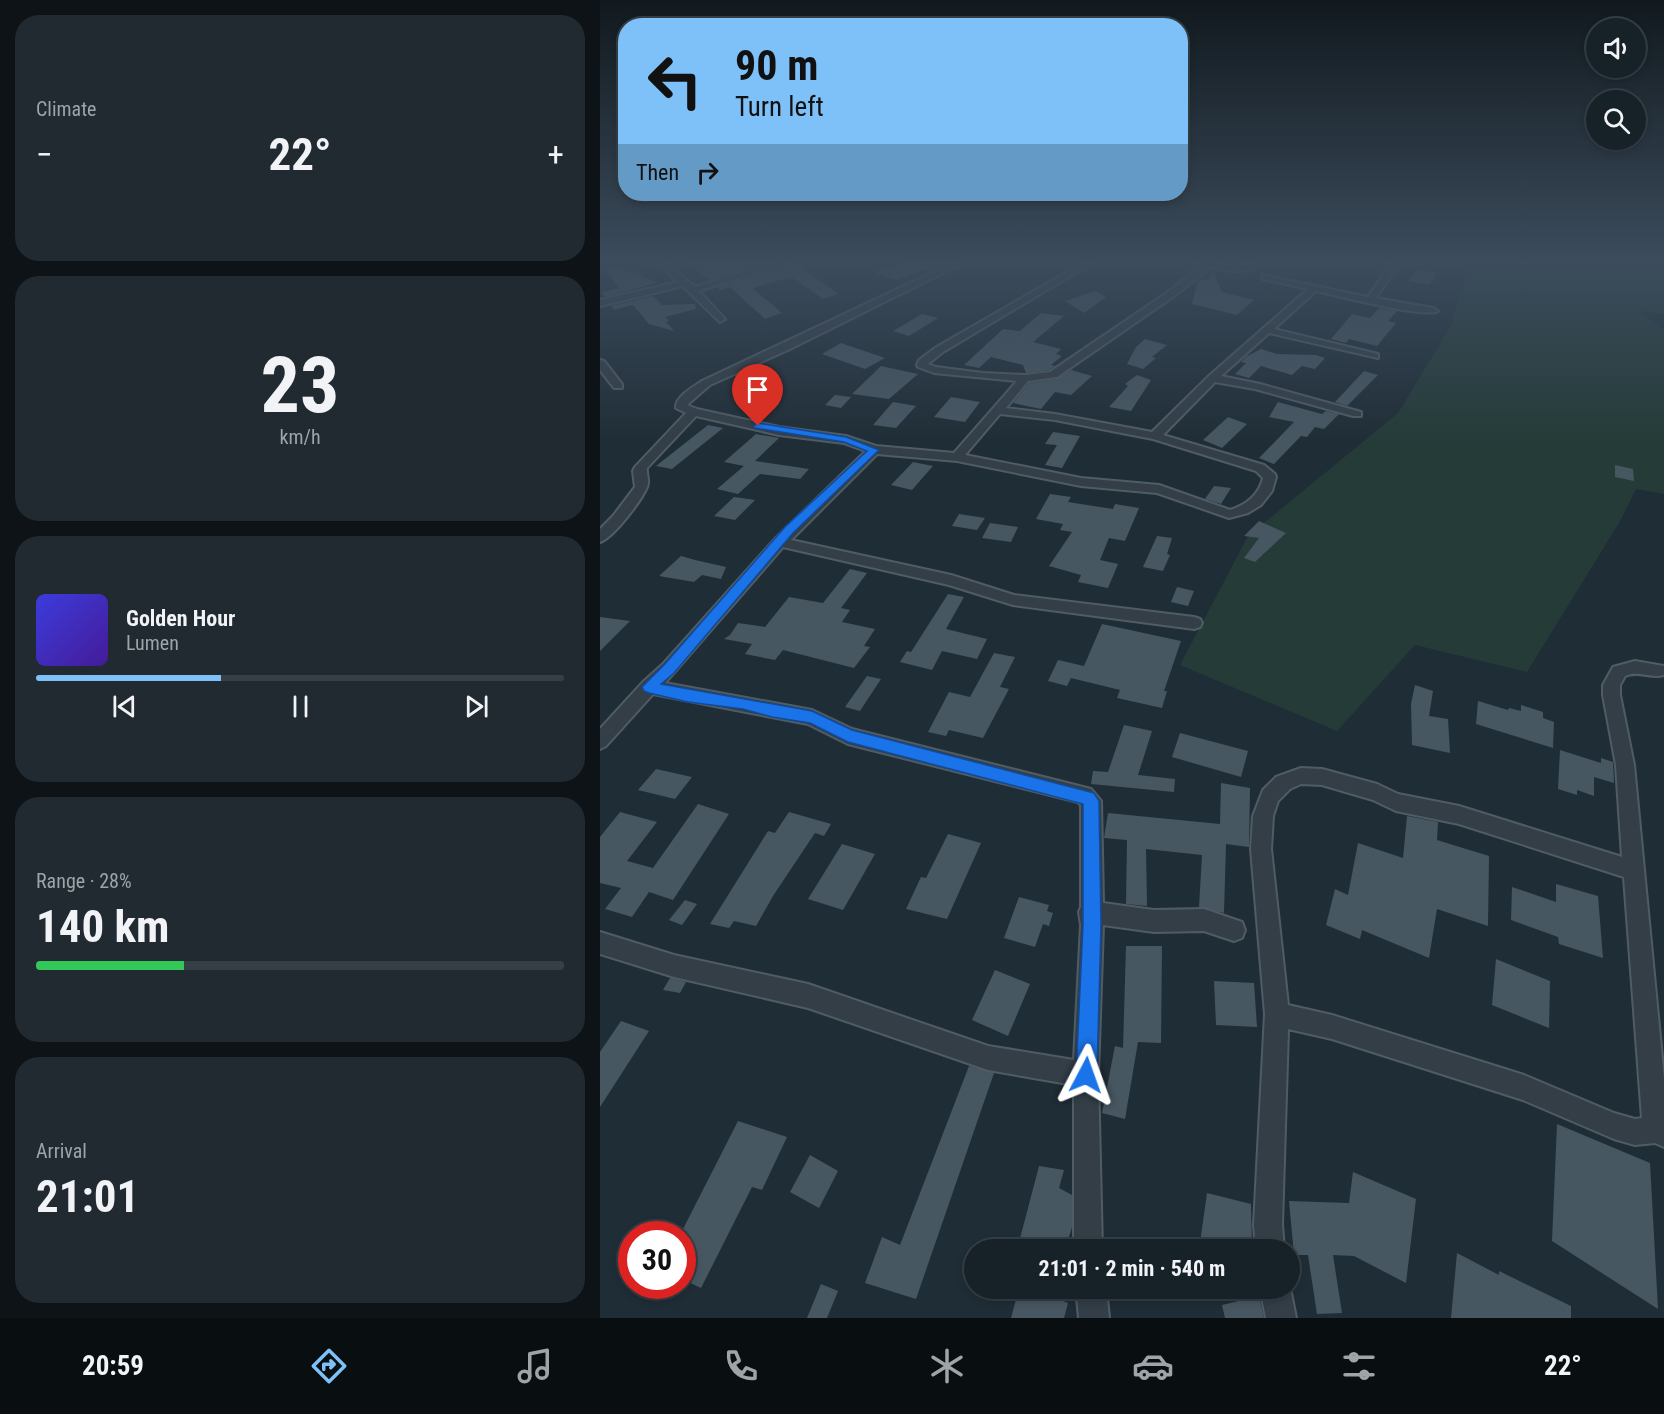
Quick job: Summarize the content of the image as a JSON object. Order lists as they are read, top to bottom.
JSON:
{
  "page": {
    "tile": [
      "Climate",
      ["23", "km/h"],
      ["Range · 28%", "140 km"],
      ["Arrival", "21:01"]
    ],
    "turn": ["90 m", "Turn left"],
    "heat": ["−", "22°", "+"],
    "then": "Then",
    "song": ["Golden Hour", "Lumen"],
    "limit": "30",
    "trip": "21:01 · 2 min · 540 m",
    "tabs": ["20:59", "22°"]
  }
}
